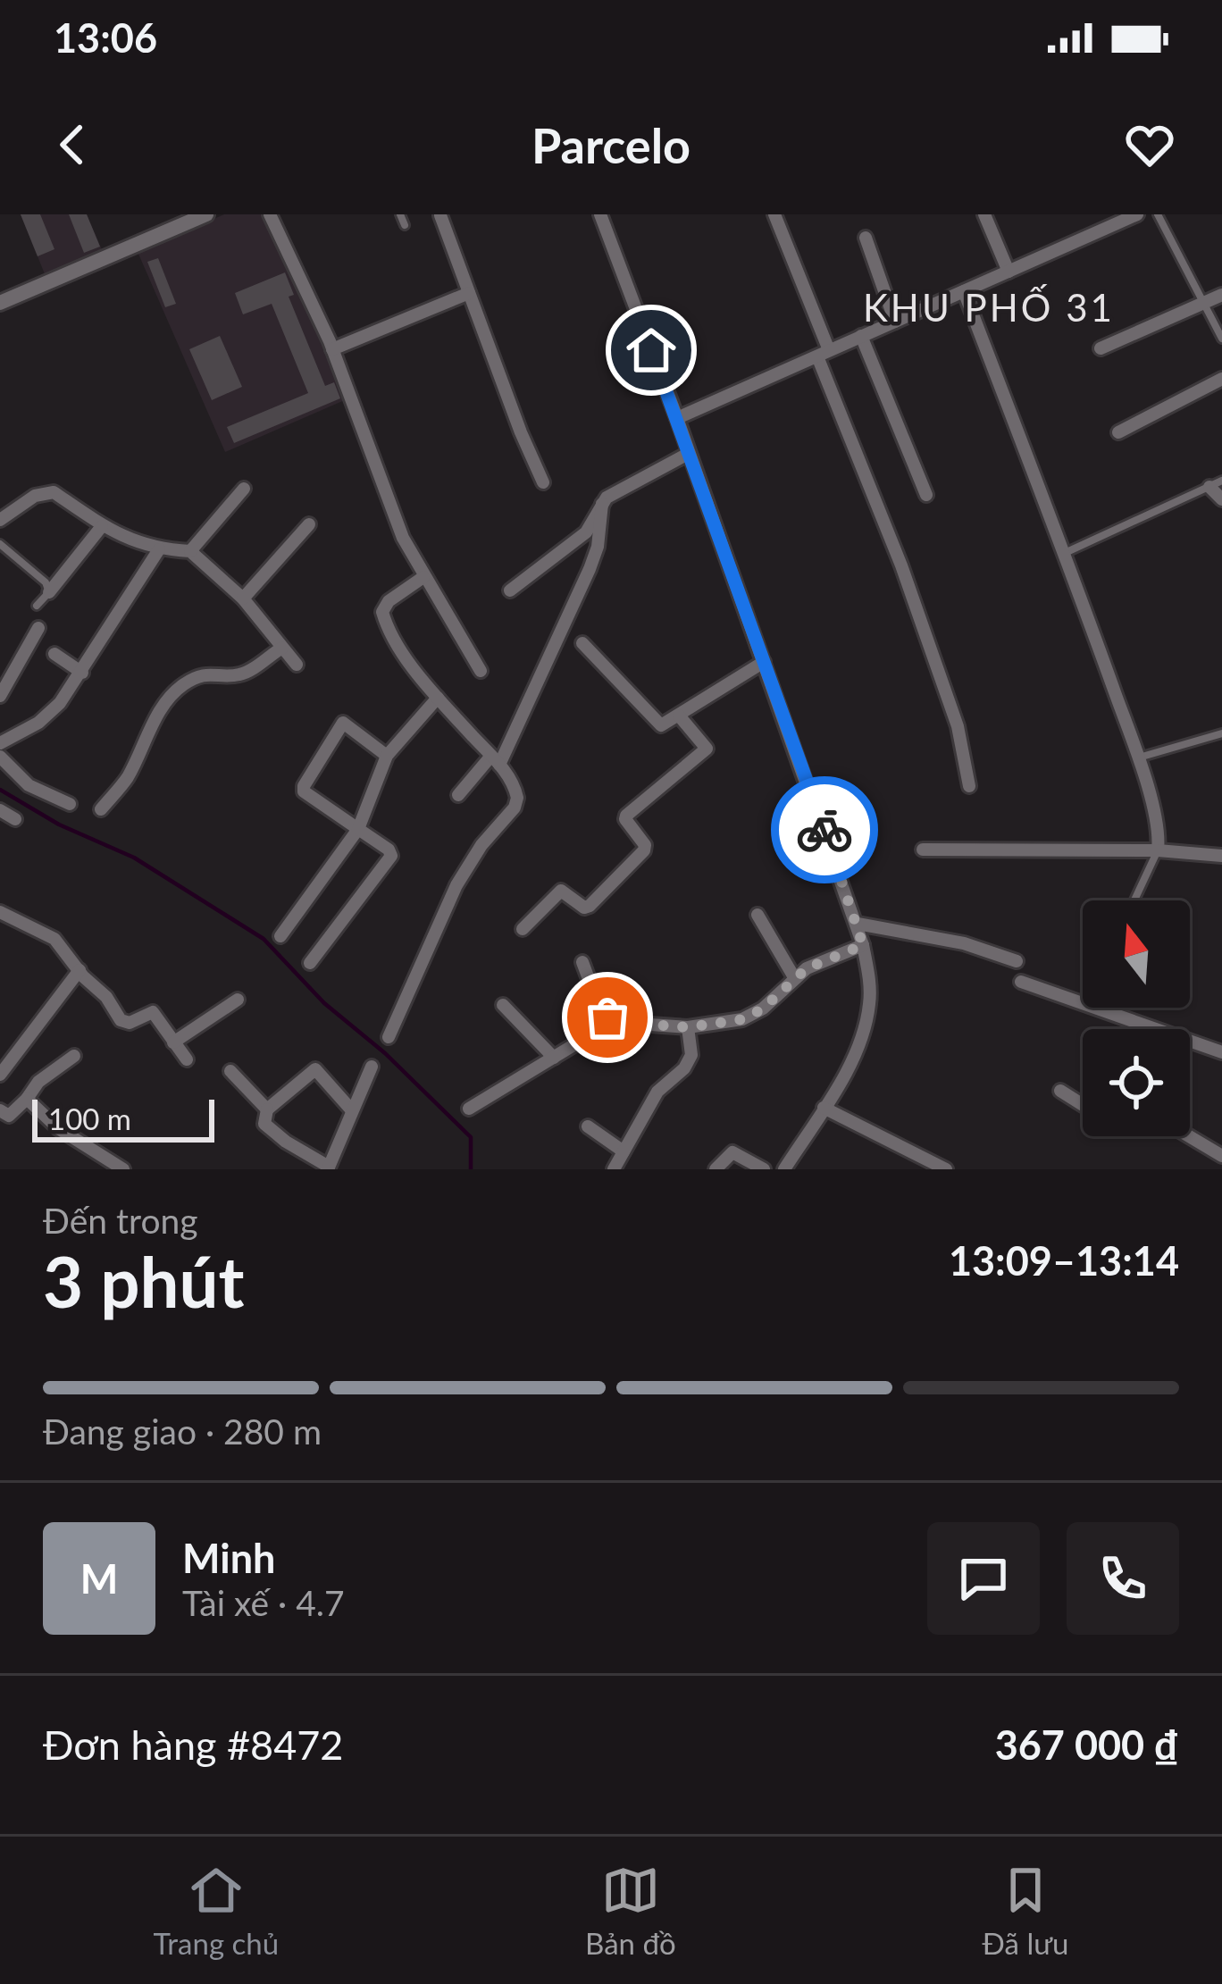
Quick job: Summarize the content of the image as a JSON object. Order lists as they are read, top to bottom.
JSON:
{
  "districts": ["KHU PHỐ 31"],
  "scale_bar": "100 m",
  "north": "top",
  "page": {
    "status": "13:06",
    "header": "Parcelo",
    "scale": "100 m",
    "heading": ["3 phút", "Đến trong", "13:09–13:14"],
    "panel": [
      "Minh",
      "Tài xế · 4.7",
      "Đơn hàng #8472",
      "367 000 ₫"
    ],
    "bar": "Đang giao · 280 m",
    "round": "M",
    "tabs": ["Trang chủ", "Bản đồ", "Đã lưu"]
  }
}
